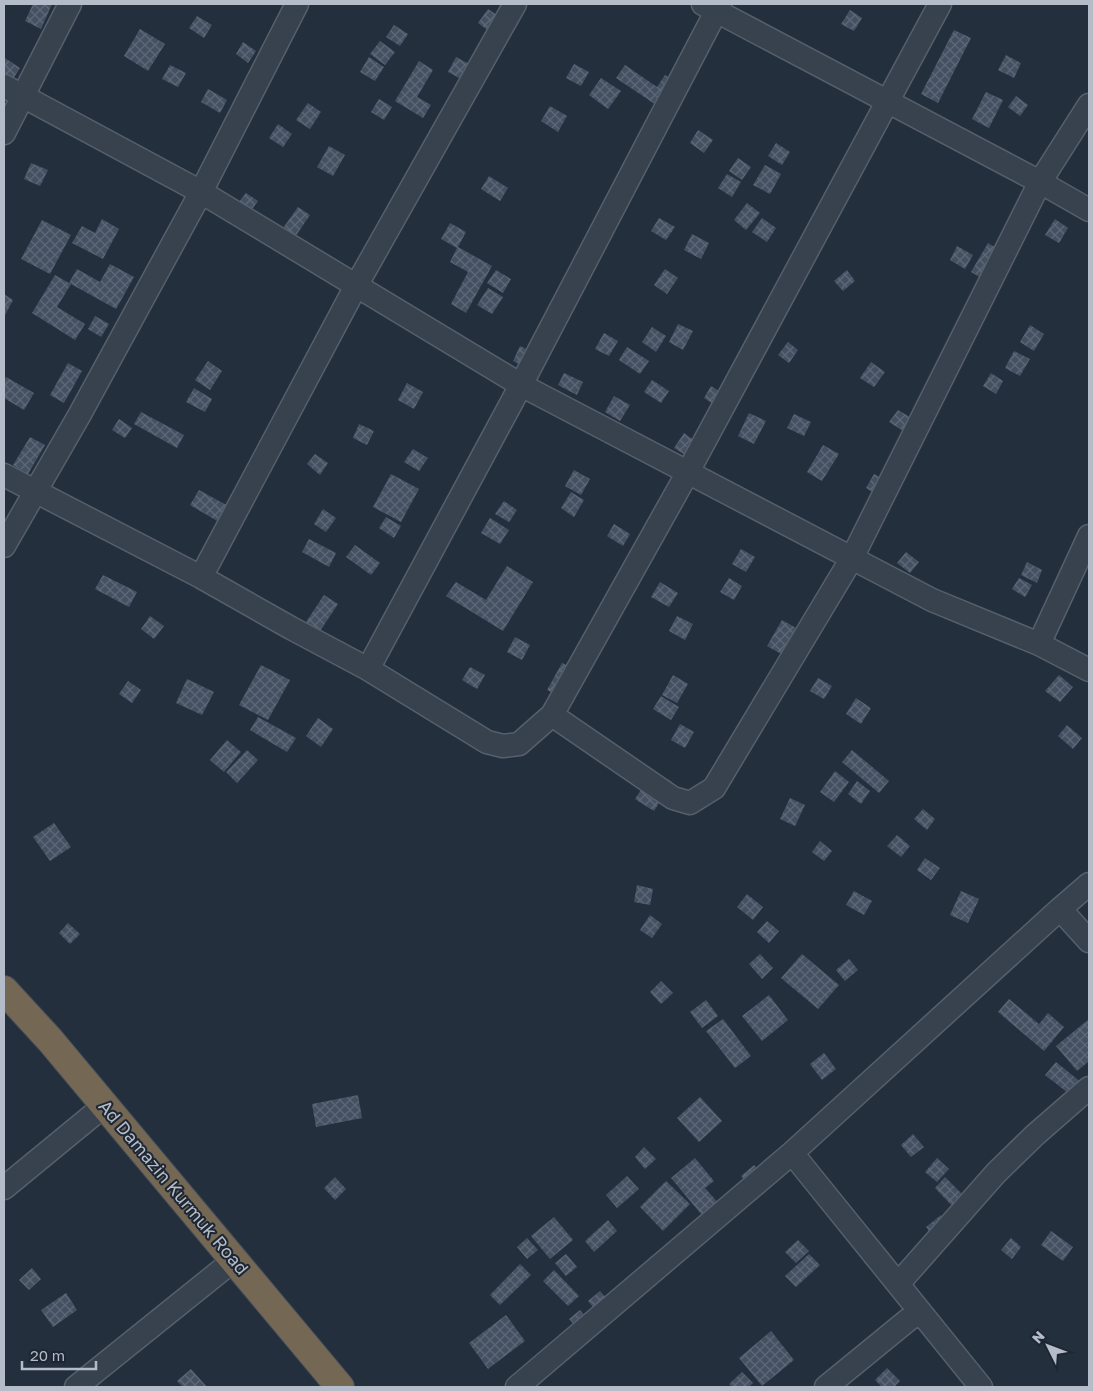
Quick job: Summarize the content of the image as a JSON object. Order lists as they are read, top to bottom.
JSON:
{
  "streets": {
    "highway": ["Ad Damazin Kurmuk Road"]
  },
  "scale_bar": "20 m",
  "north": "top left"
}
